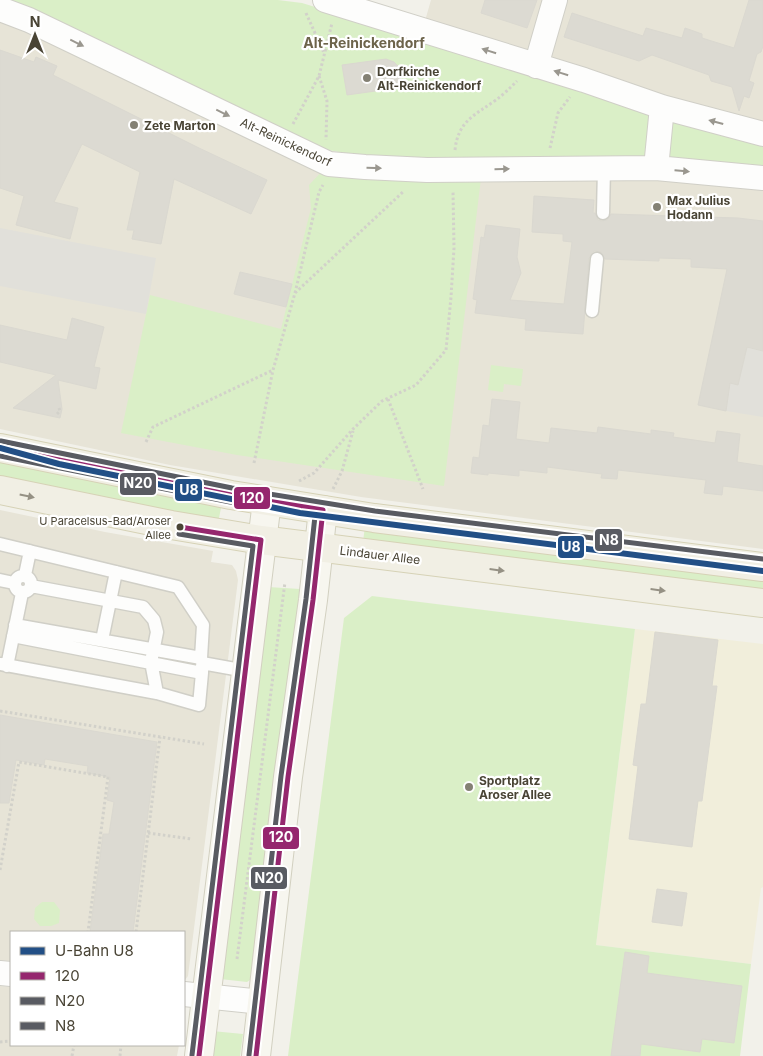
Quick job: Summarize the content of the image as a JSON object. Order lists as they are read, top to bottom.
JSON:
{
  "streets": {
    "main road": ["Lindauer Allee"],
    "street": ["Alt-Reinickendorf"]
  },
  "districts": ["Alt-Reinickendorf"],
  "places": [
    "Dorfkirche Alt-Reinickendorf",
    "Zete Marton",
    "Max Julius Hodann",
    "U Paracelsus-Bad/Aroser Allee",
    "Sportplatz Aroser Allee"
  ],
  "lines": [
    "transit line N8",
    "metro line U8",
    "transit line 120",
    "transit line N20"
  ],
  "legend": [
    "U-Bahn U8",
    "120",
    "N20",
    "N8"
  ],
  "north": "top"
}
